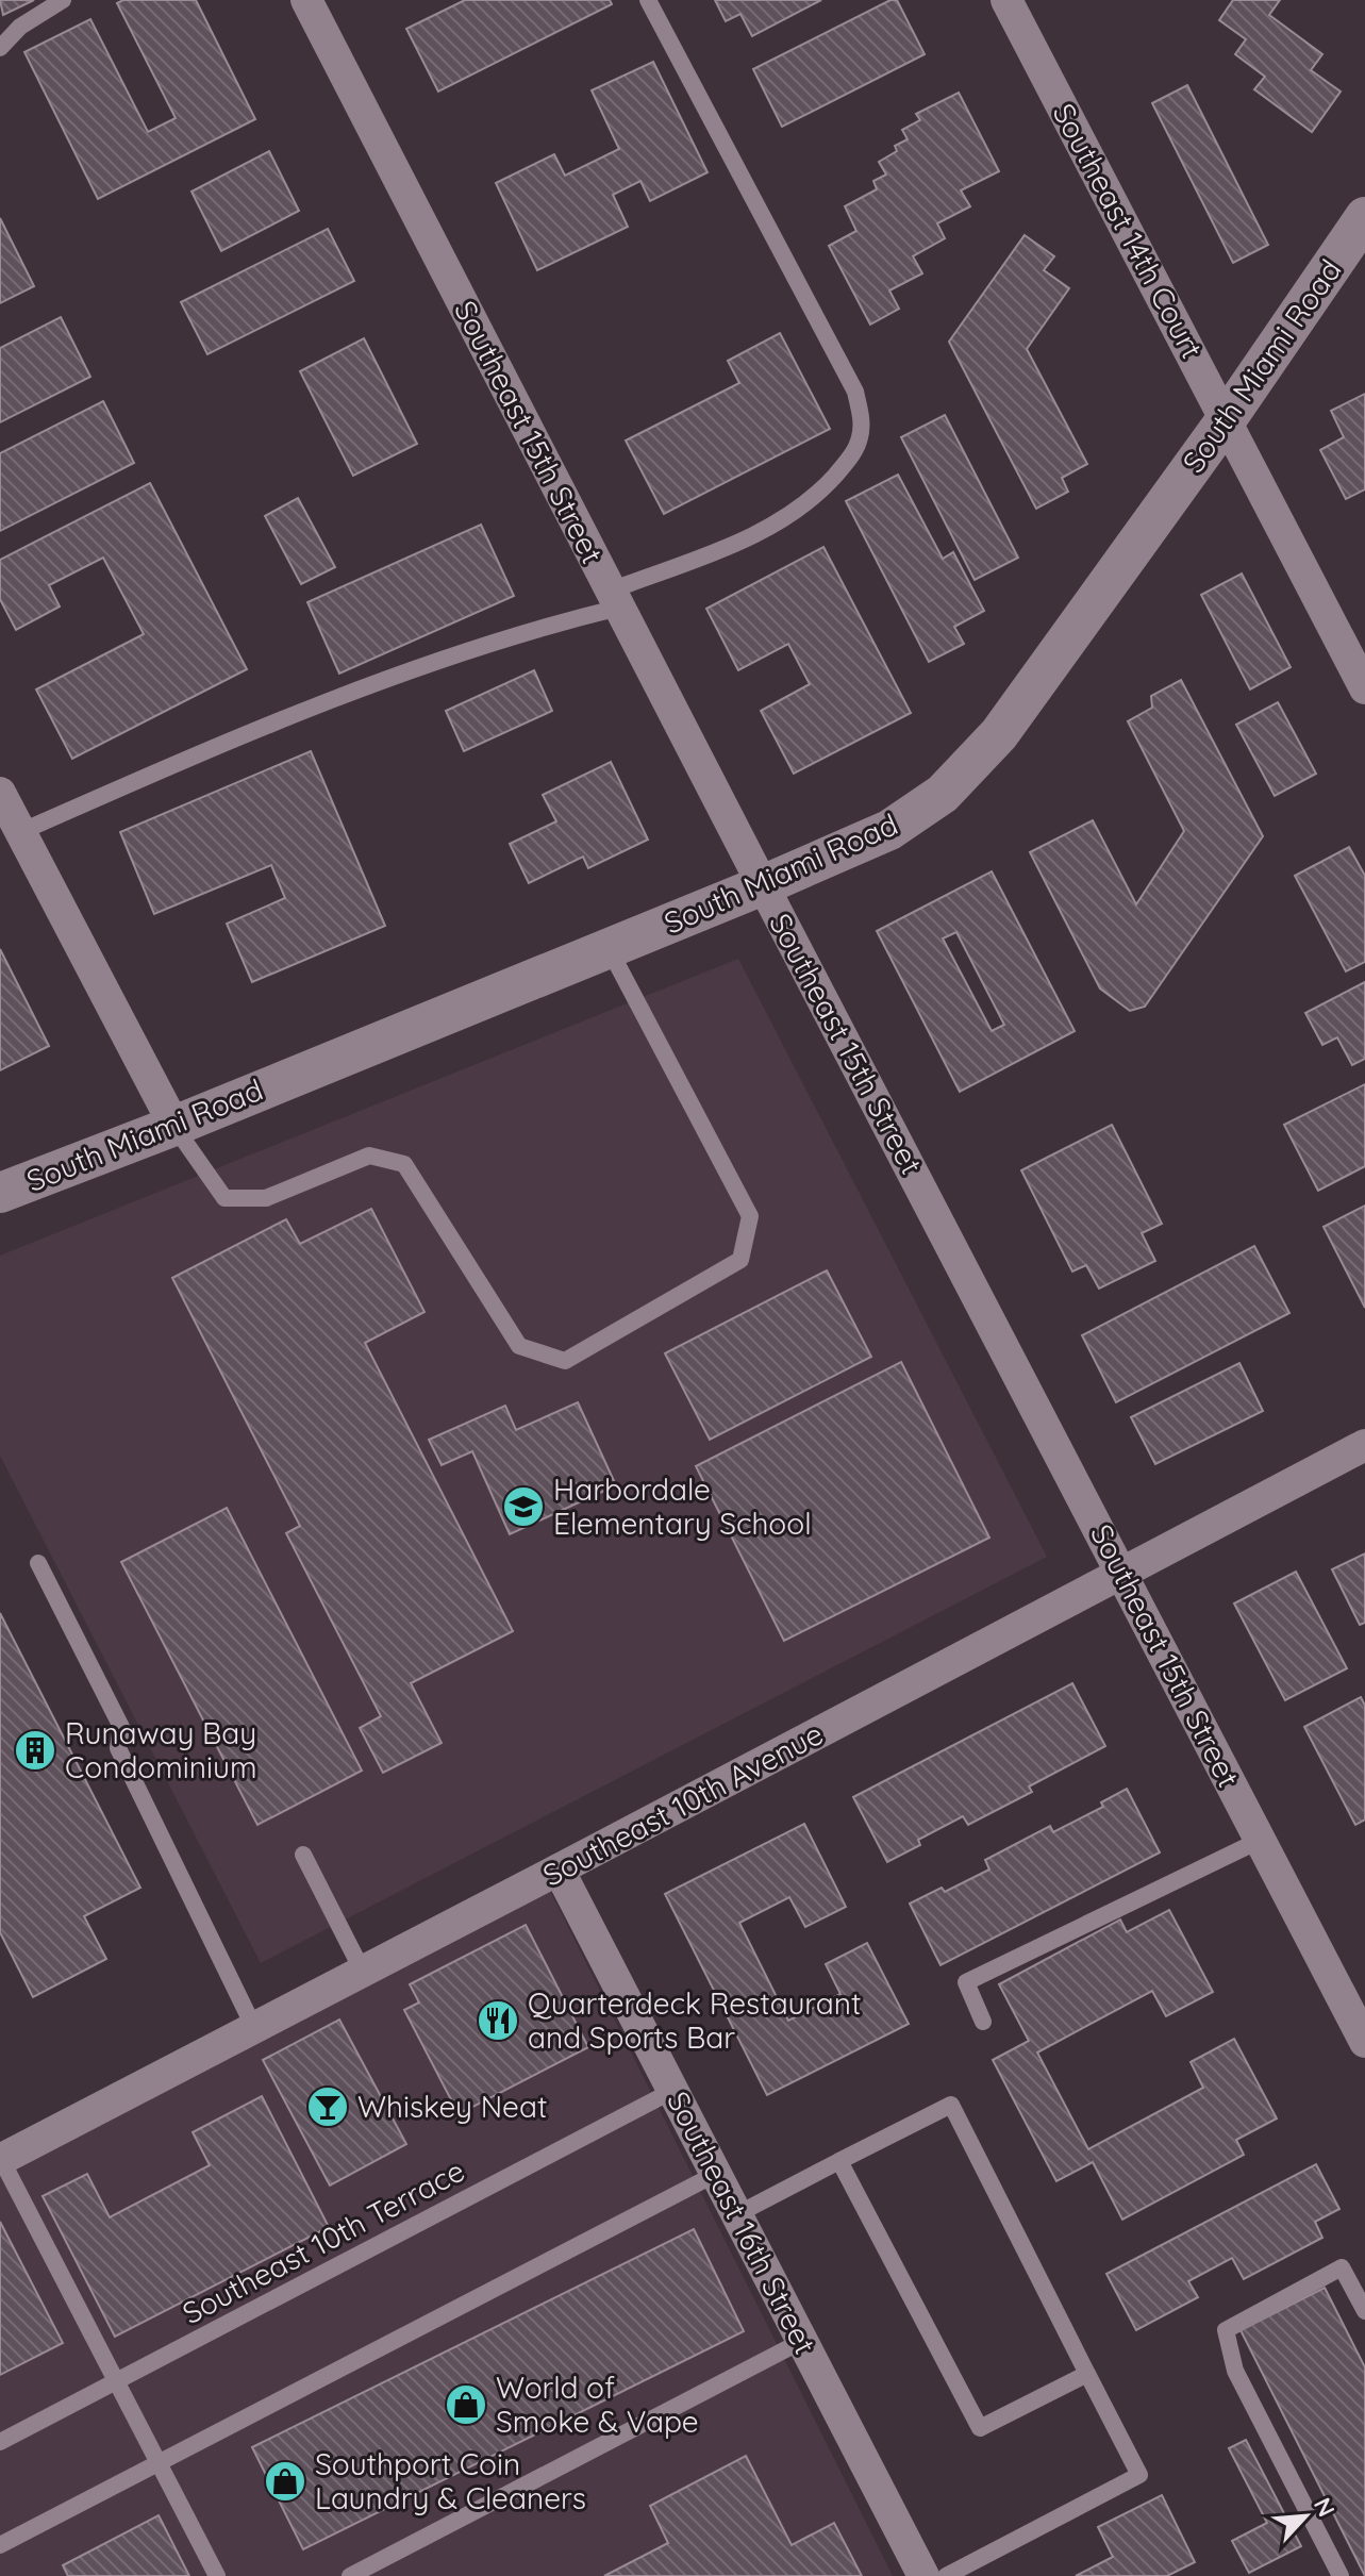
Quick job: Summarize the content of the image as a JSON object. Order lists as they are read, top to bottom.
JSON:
{
  "streets": {
    "street": [
      "Southeast 14th Court",
      "South Miami Road",
      "Southeast 15th Street",
      "Southeast 10th Avenue",
      "Southeast 16th Street"
    ],
    "lane": ["Southeast 10th Terrace"]
  },
  "crossings": [
    ["Southeast 14th Court", "South Miami Road"],
    ["South Miami Road", "Southeast 15th Street"],
    ["Southeast 15th Street", "Southeast 10th Avenue"],
    ["Southeast 10th Avenue", "Southeast 16th Street"],
    ["Southeast 16th Street", "Southeast 10th Terrace"]
  ],
  "places": {
    "school or university": ["Harbordale Elementary School"],
    "building": ["Runaway Bay Condominium"],
    "restaurant": ["Quarterdeck Restaurant and Sports Bar"],
    "bar": ["Whiskey Neat"],
    "shop": ["World of Smoke & Vape", "Southport Coin Laundry & Cleaners"]
  },
  "north": "top right"
}
